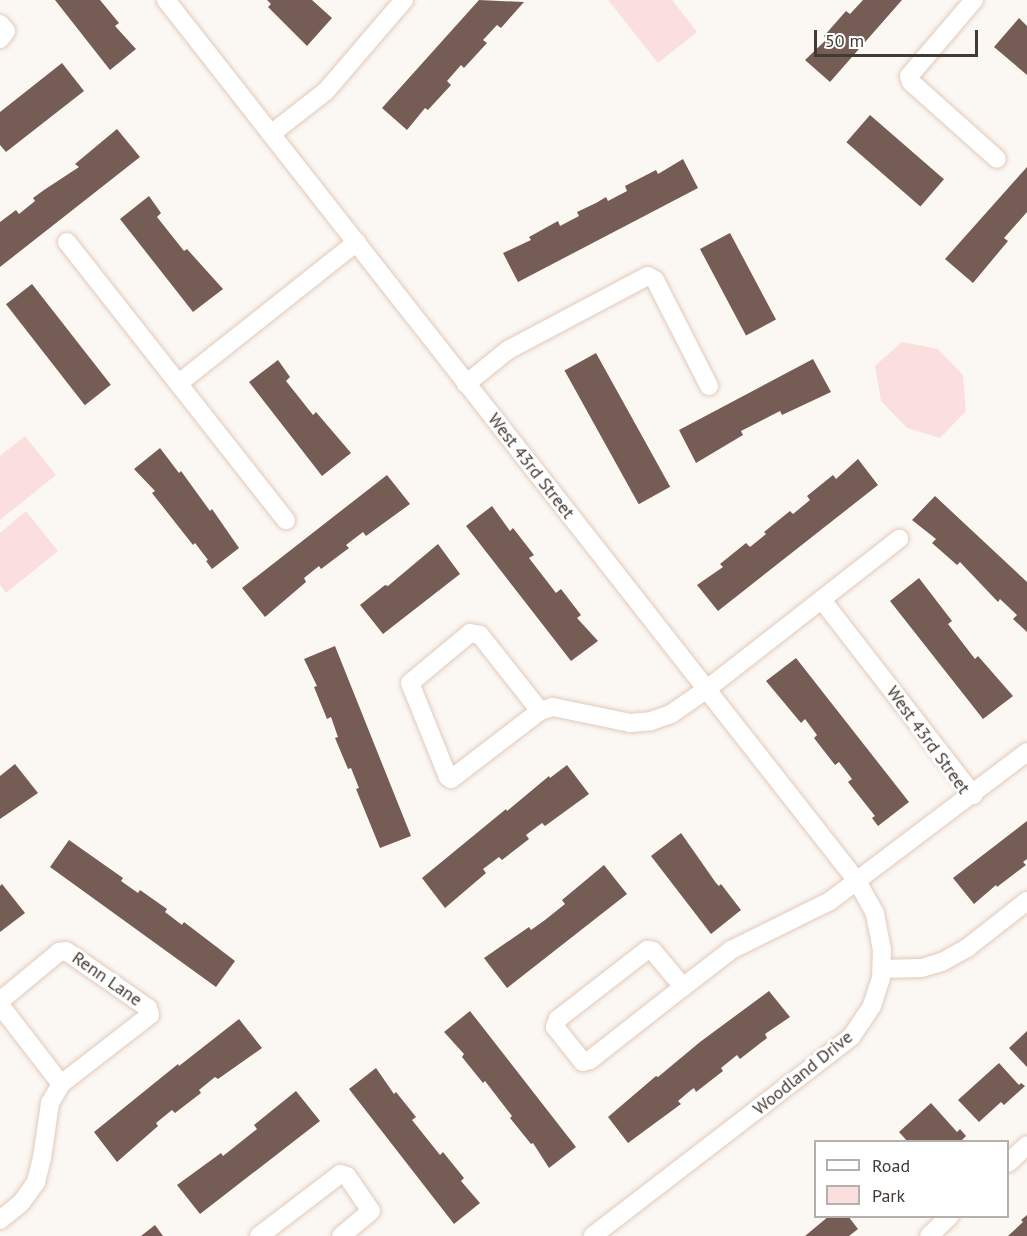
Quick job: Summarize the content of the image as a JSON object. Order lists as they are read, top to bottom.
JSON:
{
  "streets": {
    "street": ["West 43rd Street", "Renn Lane", "Woodland Drive"]
  },
  "crossings": [
    ["West 43rd Street", "Woodland Drive"]
  ],
  "legend": ["Road", "Park"],
  "scale_bar": "50 m"
}
